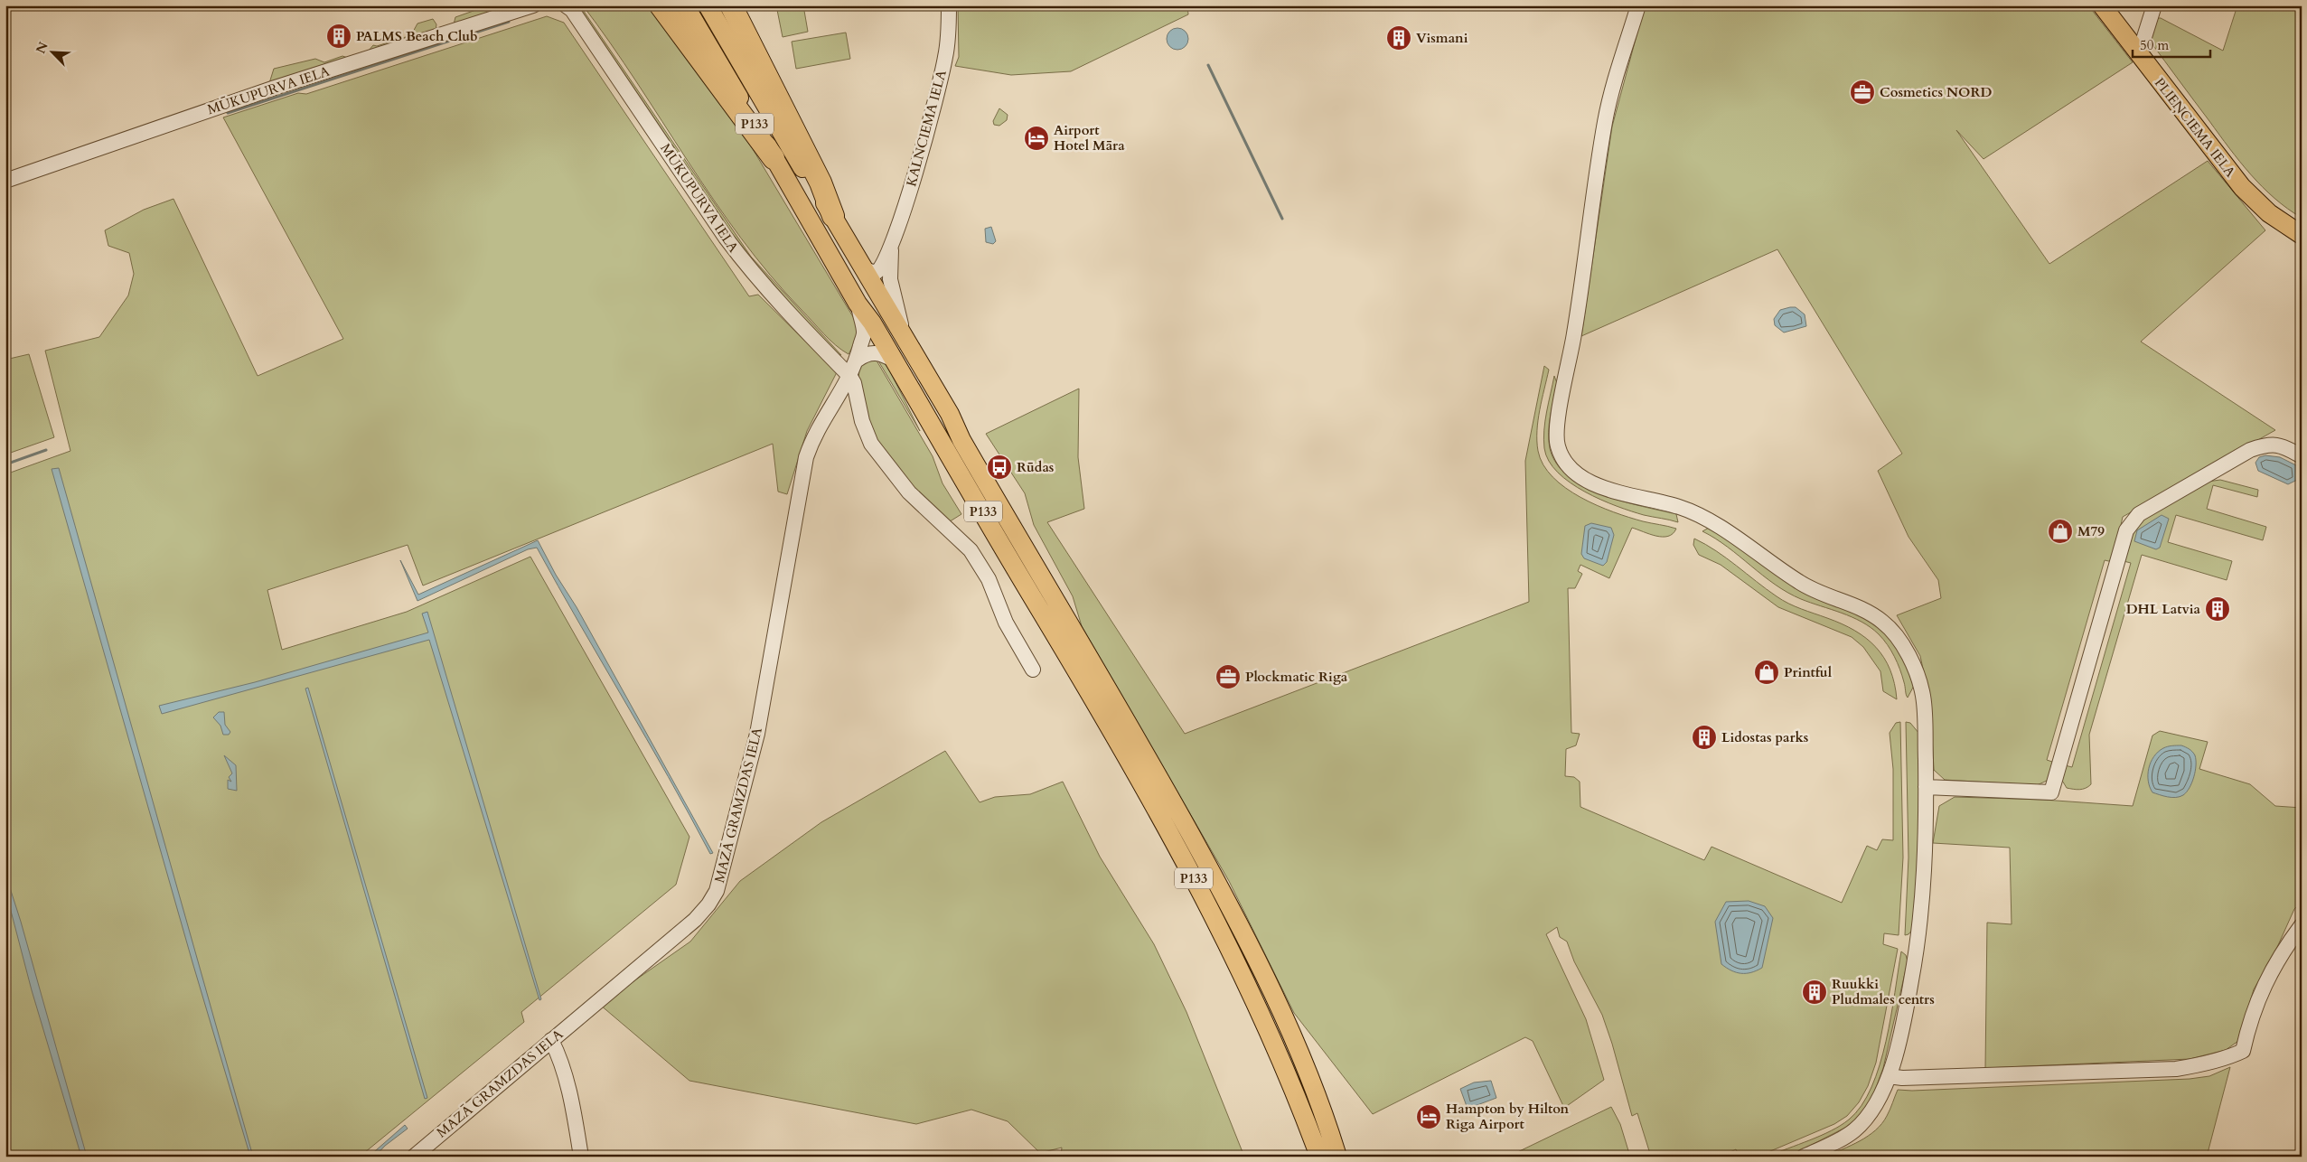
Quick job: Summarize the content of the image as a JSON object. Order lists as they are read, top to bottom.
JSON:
{
  "streets": {
    "main road": ["P133", "PLIEŅCIEMA IELA"],
    "street": ["MŪKUPURVA IELA", "KALNCIEMA IELA", "MAZĀ GRAMZDAS IELA"]
  },
  "crossings": [
    ["MŪKUPURVA IELA", "MAZĀ GRAMZDAS IELA"],
    ["P133", "KALNCIEMA IELA"],
    ["P133", "MAZĀ GRAMZDAS IELA"]
  ],
  "places": {
    "building": [
      "PALMS Beach Club",
      "Vismani",
      "DHL Latvia",
      "Lidostas parks",
      "Ruukki Pludmales centrs"
    ],
    "office": ["Cosmetics NORD", "Plockmatic Riga"],
    "hotel": ["Airport Hotel Māra", "Hampton by Hilton Riga Airport"],
    "bus stop": ["Rūdas"],
    "shop": ["M79", "Printful"]
  },
  "scale_bar": "50 m",
  "north": "top left"
}
